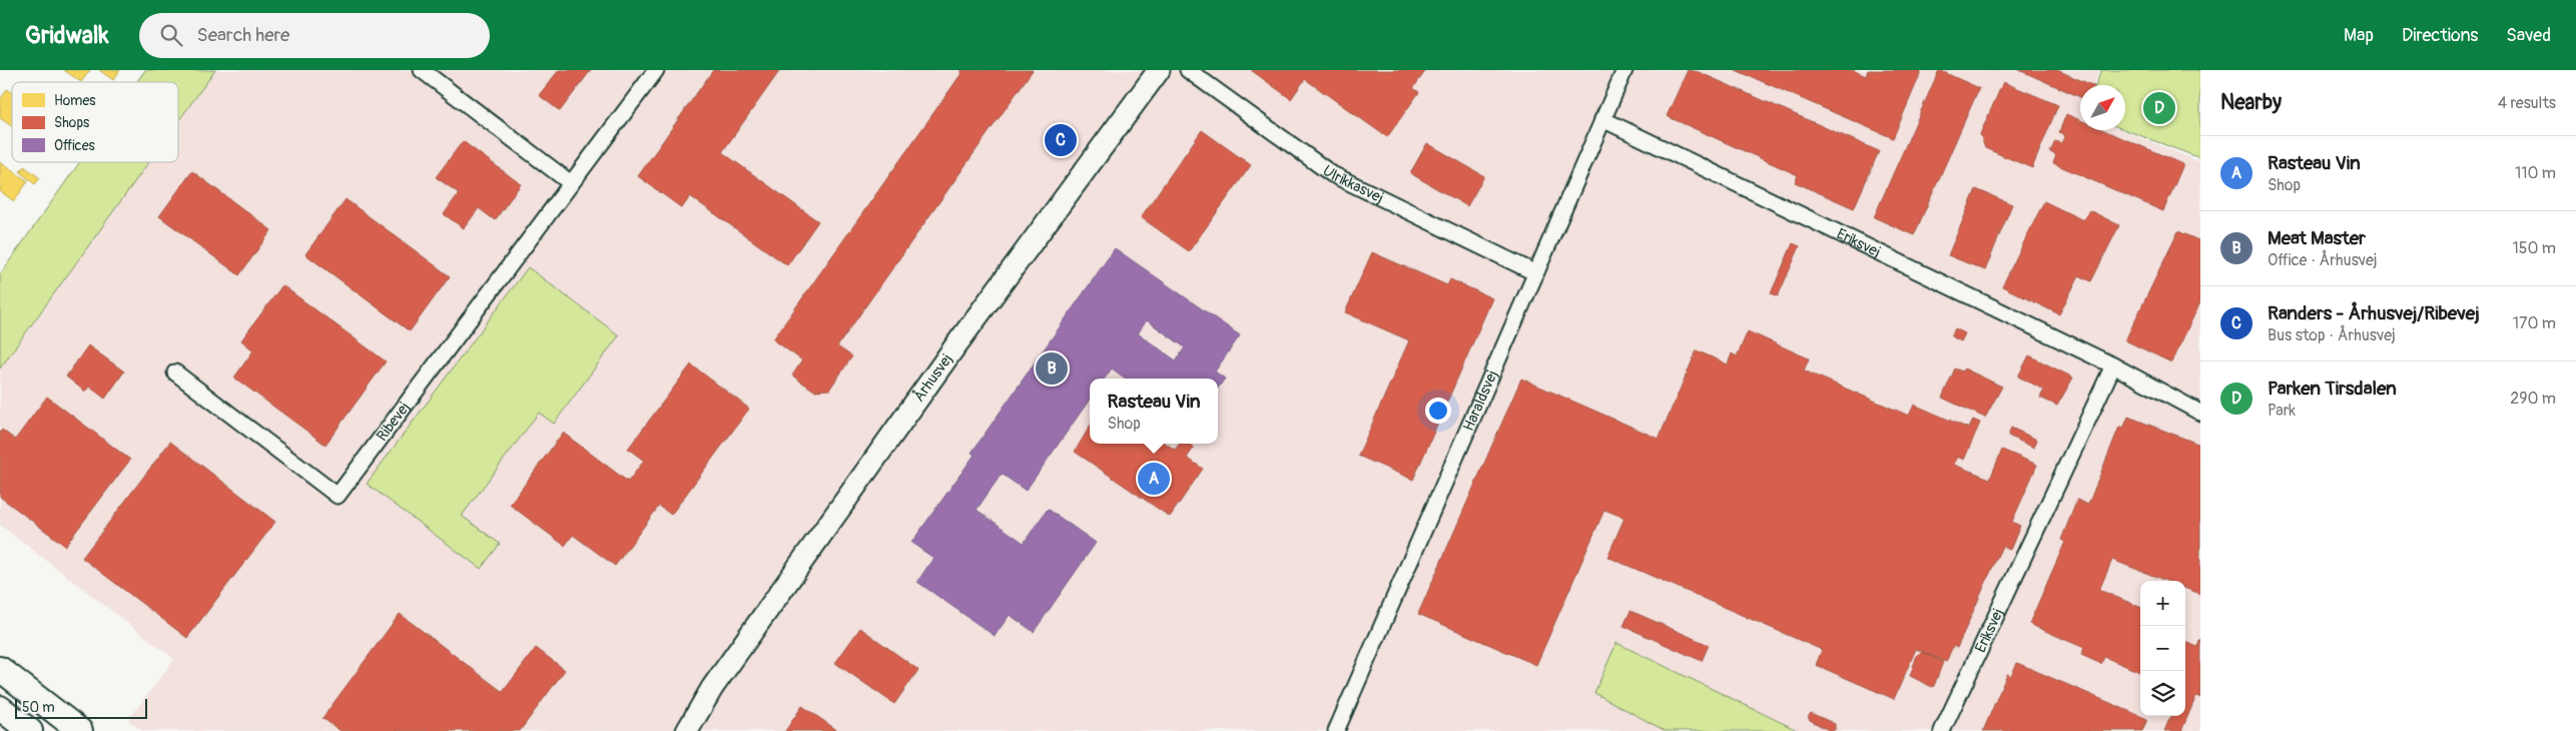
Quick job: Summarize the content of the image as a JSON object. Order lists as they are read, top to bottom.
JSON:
{
  "streets": {
    "main road": ["Århusvej"],
    "street": [
      "Ulrikkasvej",
      "Eriksvej",
      "Haraldsvej",
      "Ribevej"
    ]
  },
  "crossings": [
    ["Ulrikkasvej", "Haraldsvej"],
    ["Eriksvej", "Haraldsvej"]
  ],
  "legend": ["Homes", "Shops", "Offices"],
  "scale_bar": "50 m",
  "north": "top right",
  "page": {
    "header": "Gridwalk",
    "search": "Search here",
    "nav": ["Map", "Directions", "Saved"],
    "heading": ["Nearby", "4 results"],
    "pins": [
      "D",
      "C",
      "B",
      "A"
    ],
    "list": [
      {
        "mark": "A",
        "name": "Rasteau Vin",
        "note": "Shop",
        "value": "110 m"
      },
      {
        "mark": "B",
        "name": "Meat Master",
        "note": "Office · Århusvej",
        "value": "150 m"
      },
      {
        "mark": "C",
        "name": "Randers - Århusvej/Ribevej",
        "note": "Bus stop · Århusvej",
        "value": "170 m"
      },
      {
        "mark": "D",
        "name": "Parken Tirsdalen",
        "note": "Park",
        "value": "290 m"
      }
    ],
    "popup": ["Rasteau Vin", "Shop"],
    "map_buttons": ["+", "−"],
    "scale": "50 m"
  }
}
